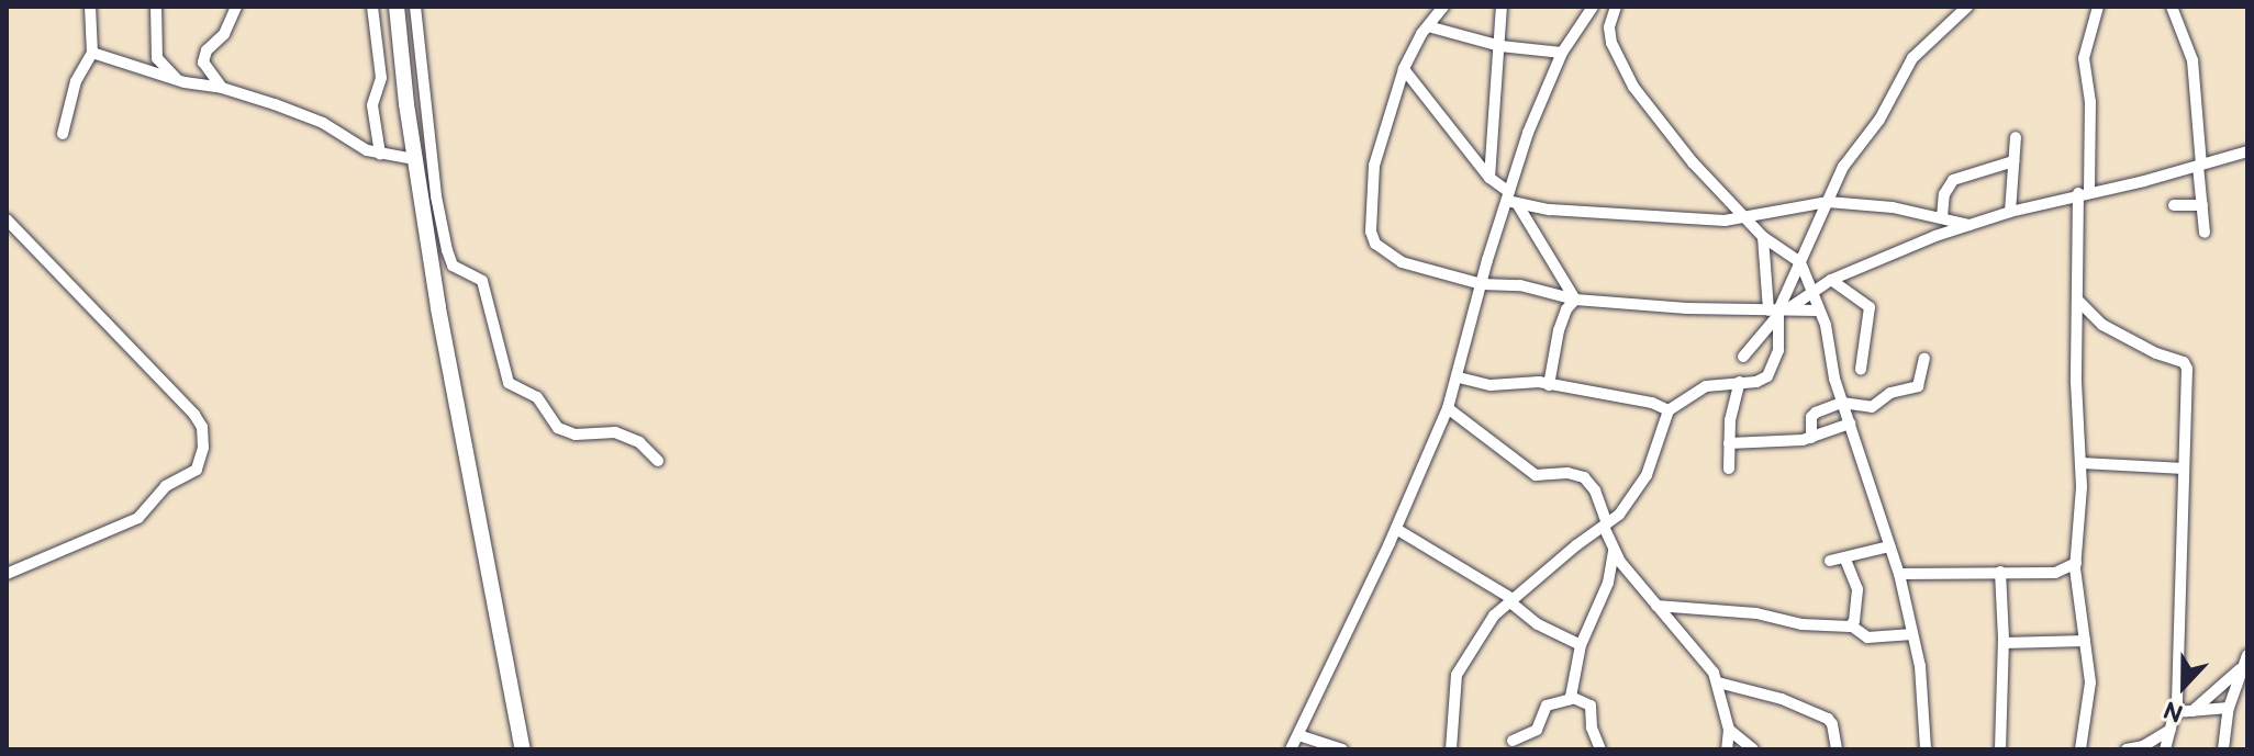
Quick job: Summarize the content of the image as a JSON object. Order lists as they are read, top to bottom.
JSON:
{
  "north": "bottom"
}
